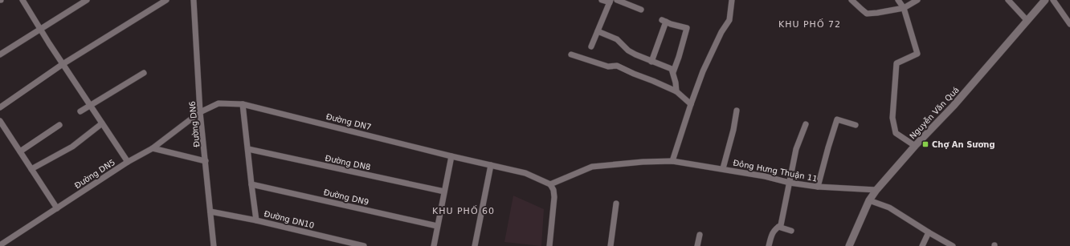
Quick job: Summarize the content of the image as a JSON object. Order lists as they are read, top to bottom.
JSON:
{
  "streets": {
    "main road": ["Nguyễn Văn Quá"],
    "street": [
      "Đường DN7",
      "Đường DN6",
      "Đường DN8",
      "Đông Hưng Thuận 11",
      "Đường DN5",
      "Đường DN9",
      "Đường DN10"
    ]
  },
  "crossings": [
    ["Nguyễn Văn Quá", "Đông Hưng Thuận 11"],
    ["Đường DN7", "Đường DN6"],
    ["Đường DN7", "Đông Hưng Thuận 11"],
    ["Đường DN7", "Đường DN5"],
    ["Đường DN6", "Đường DN10"]
  ],
  "districts": ["KHU PHỐ 72", "KHU PHỐ 60"],
  "places": {
    "transit": ["Chợ An Sương"]
  }
}
